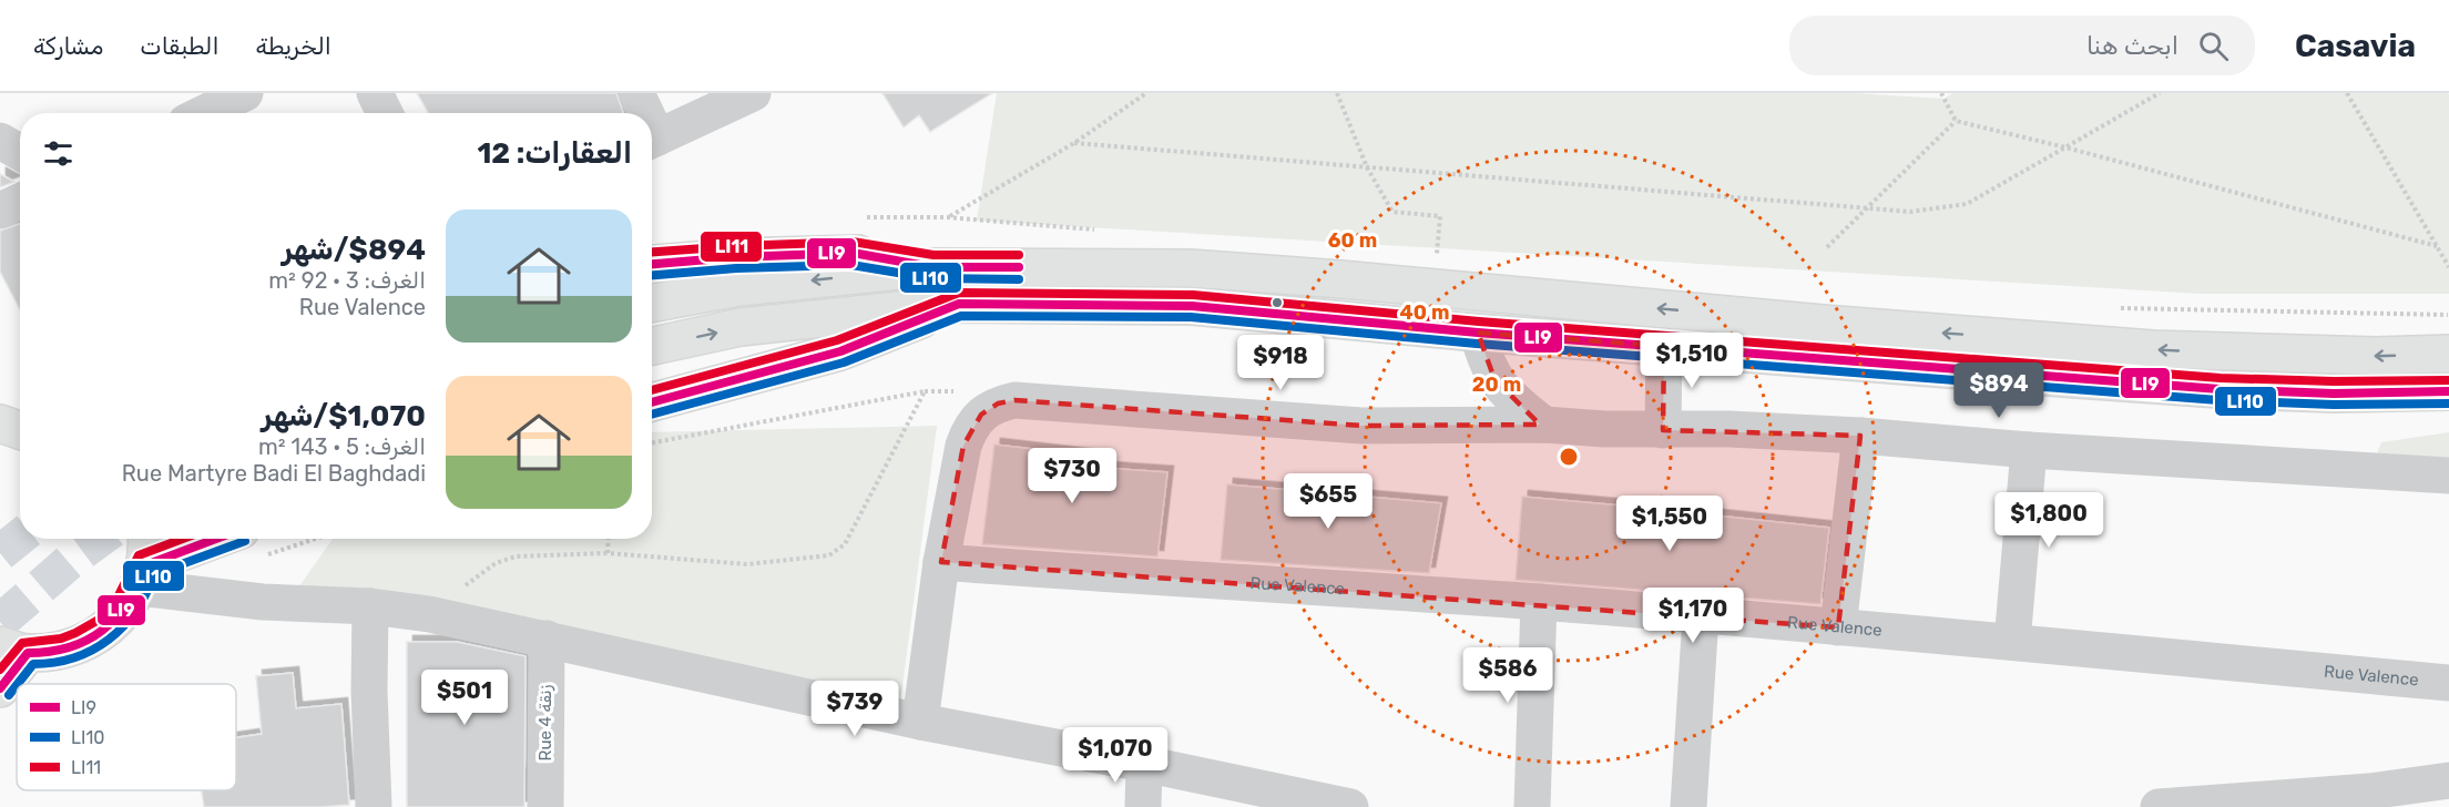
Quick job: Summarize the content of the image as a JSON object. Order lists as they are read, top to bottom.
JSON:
{
  "streets": {
    "street": ["Rue Valence", "Rue 4 زنقة"]
  },
  "lines": ["transit line LI11", "transit line LI9", "transit line LI10"],
  "legend": ["LI9", "LI10", "LI11"],
  "page": {
    "header": "Casavia",
    "search": "ابحث هنا",
    "nav": ["الخريطة", "الطبقات", "مشاركة"],
    "heading": "العقارات: 12",
    "list": [
      {
        "name": "$894/شهر",
        "note": "الغرف: 3 · 92 m² · Rue Valence"
      },
      {
        "name": "$1,070/شهر",
        "note": "الغرف: 5 · 143 m² · Rue Martyre Badi El Baghdadi"
      }
    ],
    "price": [
      "$1,510",
      "$918",
      "$894",
      "$730",
      "$655",
      "$1,800",
      "$1,550",
      "$1,170",
      "$586",
      "$501",
      "$739",
      "$1,070"
    ]
  },
  "rings": ["60 m", "40 m", "20 m"]
}
